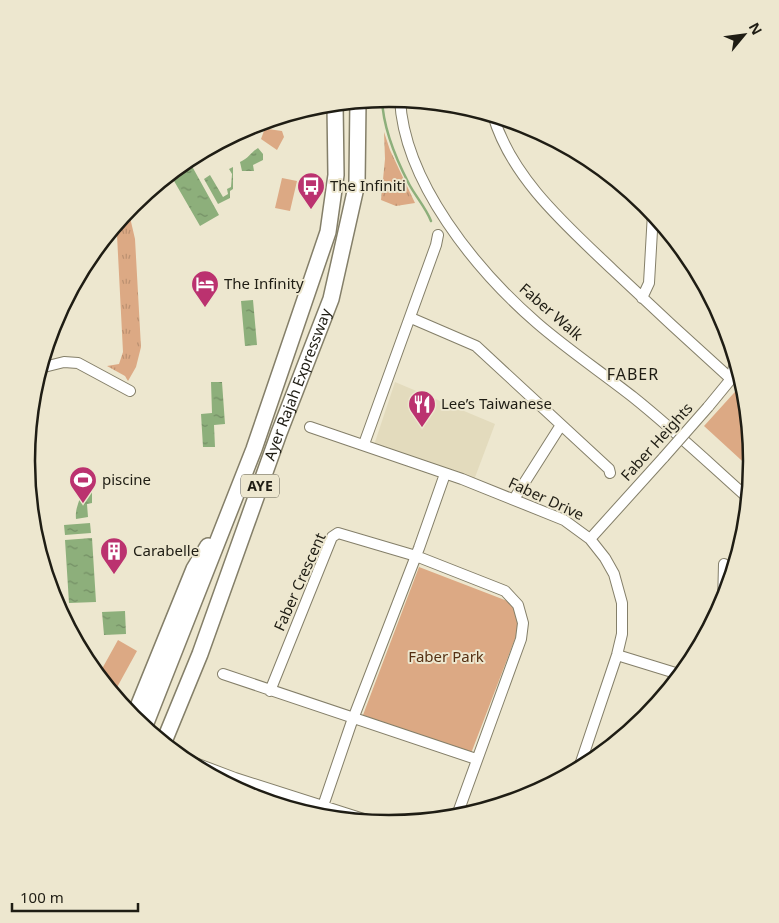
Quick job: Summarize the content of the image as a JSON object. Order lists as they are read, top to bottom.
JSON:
{
  "streets": {
    "highway": ["Ayer Rajah Expressway", "AYE"],
    "street": [
      "Faber Walk",
      "Faber Heights",
      "Faber Drive",
      "Faber Crescent"
    ]
  },
  "crossings": [
    ["Faber Heights", "Faber Drive"]
  ],
  "districts": ["FABER"],
  "parks": ["Faber Park"],
  "places": {
    "bus stop": ["The Infiniti"],
    "hotel": ["The Infinity"],
    "restaurant": ["Lee’s Taiwanese"],
    "sports": ["piscine"],
    "building": ["Carabelle"]
  },
  "scale_bar": "100 m",
  "north": "top right"
}
